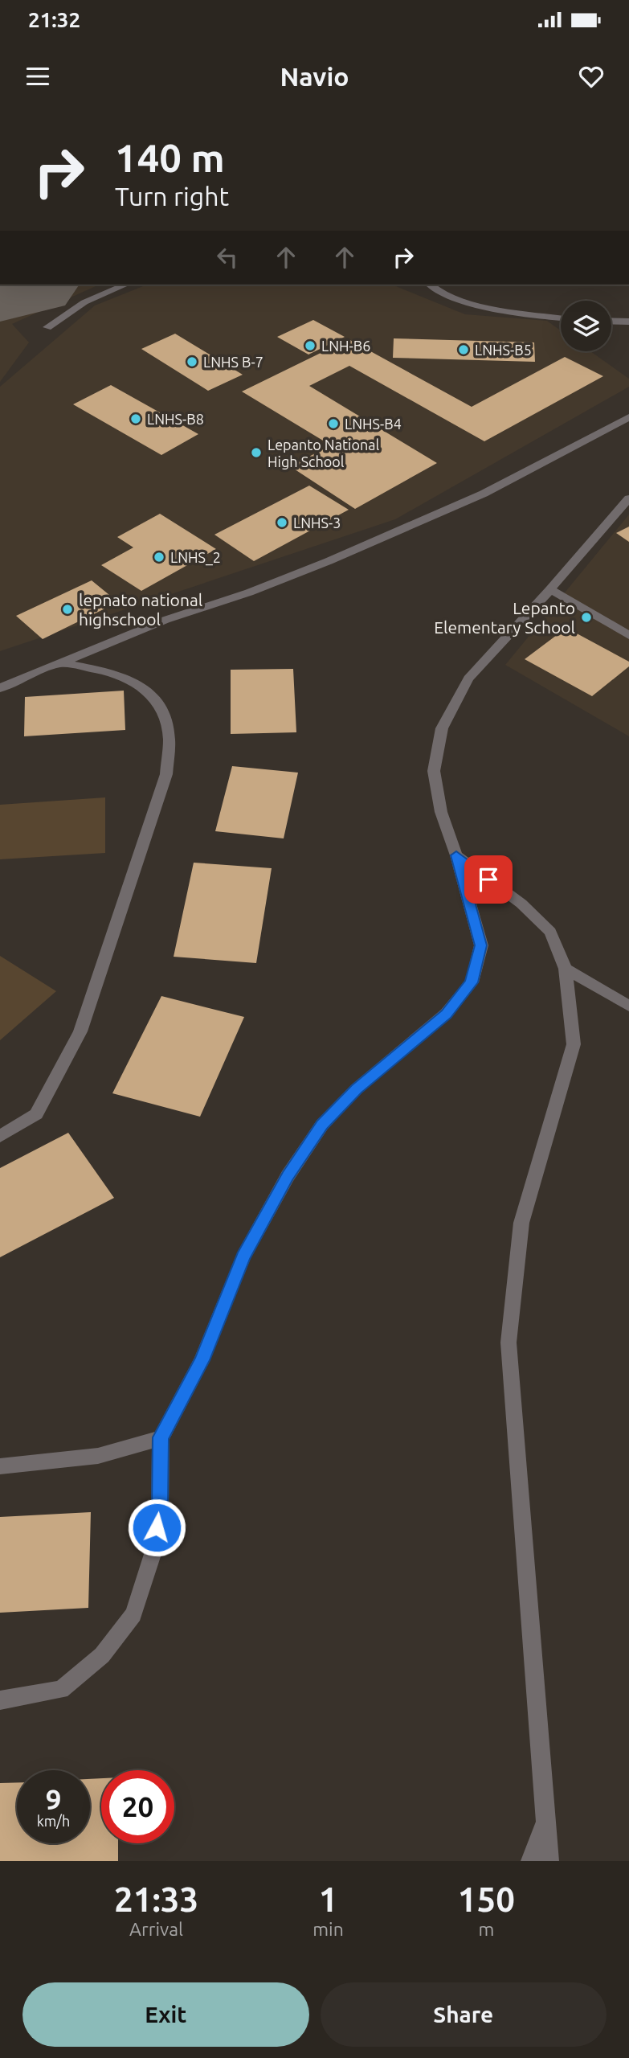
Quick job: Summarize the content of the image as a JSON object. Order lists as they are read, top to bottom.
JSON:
{
  "places": [
    "LNH-B6",
    "LNHS-B5",
    "LNHS B-7",
    "LNHS-B8",
    "LNHS-B4",
    "Lepanto National High School",
    "LNHS-3",
    "LNHS_2",
    "lepnato national highschool",
    "Lepanto Elementary School"
  ],
  "page": {
    "status": "21:32",
    "header": "Navio",
    "turn": ["140 m", "Turn right"],
    "speed": "9 km/h",
    "limit": "20",
    "eta": [
      "21:33",
      "Arrival",
      "1",
      "min",
      "150",
      "m"
    ],
    "buttons": ["Exit", "Share"]
  }
}
